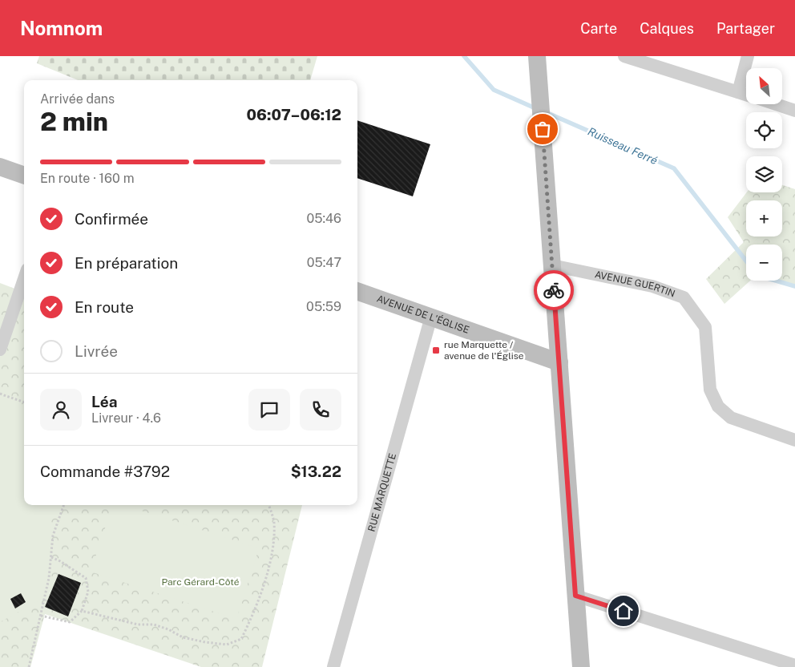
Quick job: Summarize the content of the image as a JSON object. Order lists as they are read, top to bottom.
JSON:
{
  "streets": {
    "main road": ["AVENUE DE L'ÉGLISE"],
    "street": ["AVENUE GUERTIN", "RUE MARQUETTE"]
  },
  "crossings": [
    ["AVENUE DE L'ÉGLISE", "RUE MARQUETTE"]
  ],
  "water": ["Ruisseau Ferré"],
  "parks": ["Parc Gérard-Côté"],
  "places": {
    "transit": ["rue Marquette / avenue de l'Église"]
  },
  "north": "top left",
  "page": {
    "header": "Nomnom",
    "nav": ["Carte", "Calques", "Partager"],
    "map_buttons": ["+", "−"],
    "heading": ["2 min", "Arrivée dans", "06:07–06:12"],
    "panel": [
      "Léa",
      "Livreur · 4.6",
      "Commande #3792",
      "$13.22"
    ],
    "bar": "En route · 160 m",
    "list": [
      ["Confirmée", "05:46"],
      ["En préparation", "05:47"],
      ["En route", "05:59"],
      "Livrée"
    ]
  }
}
